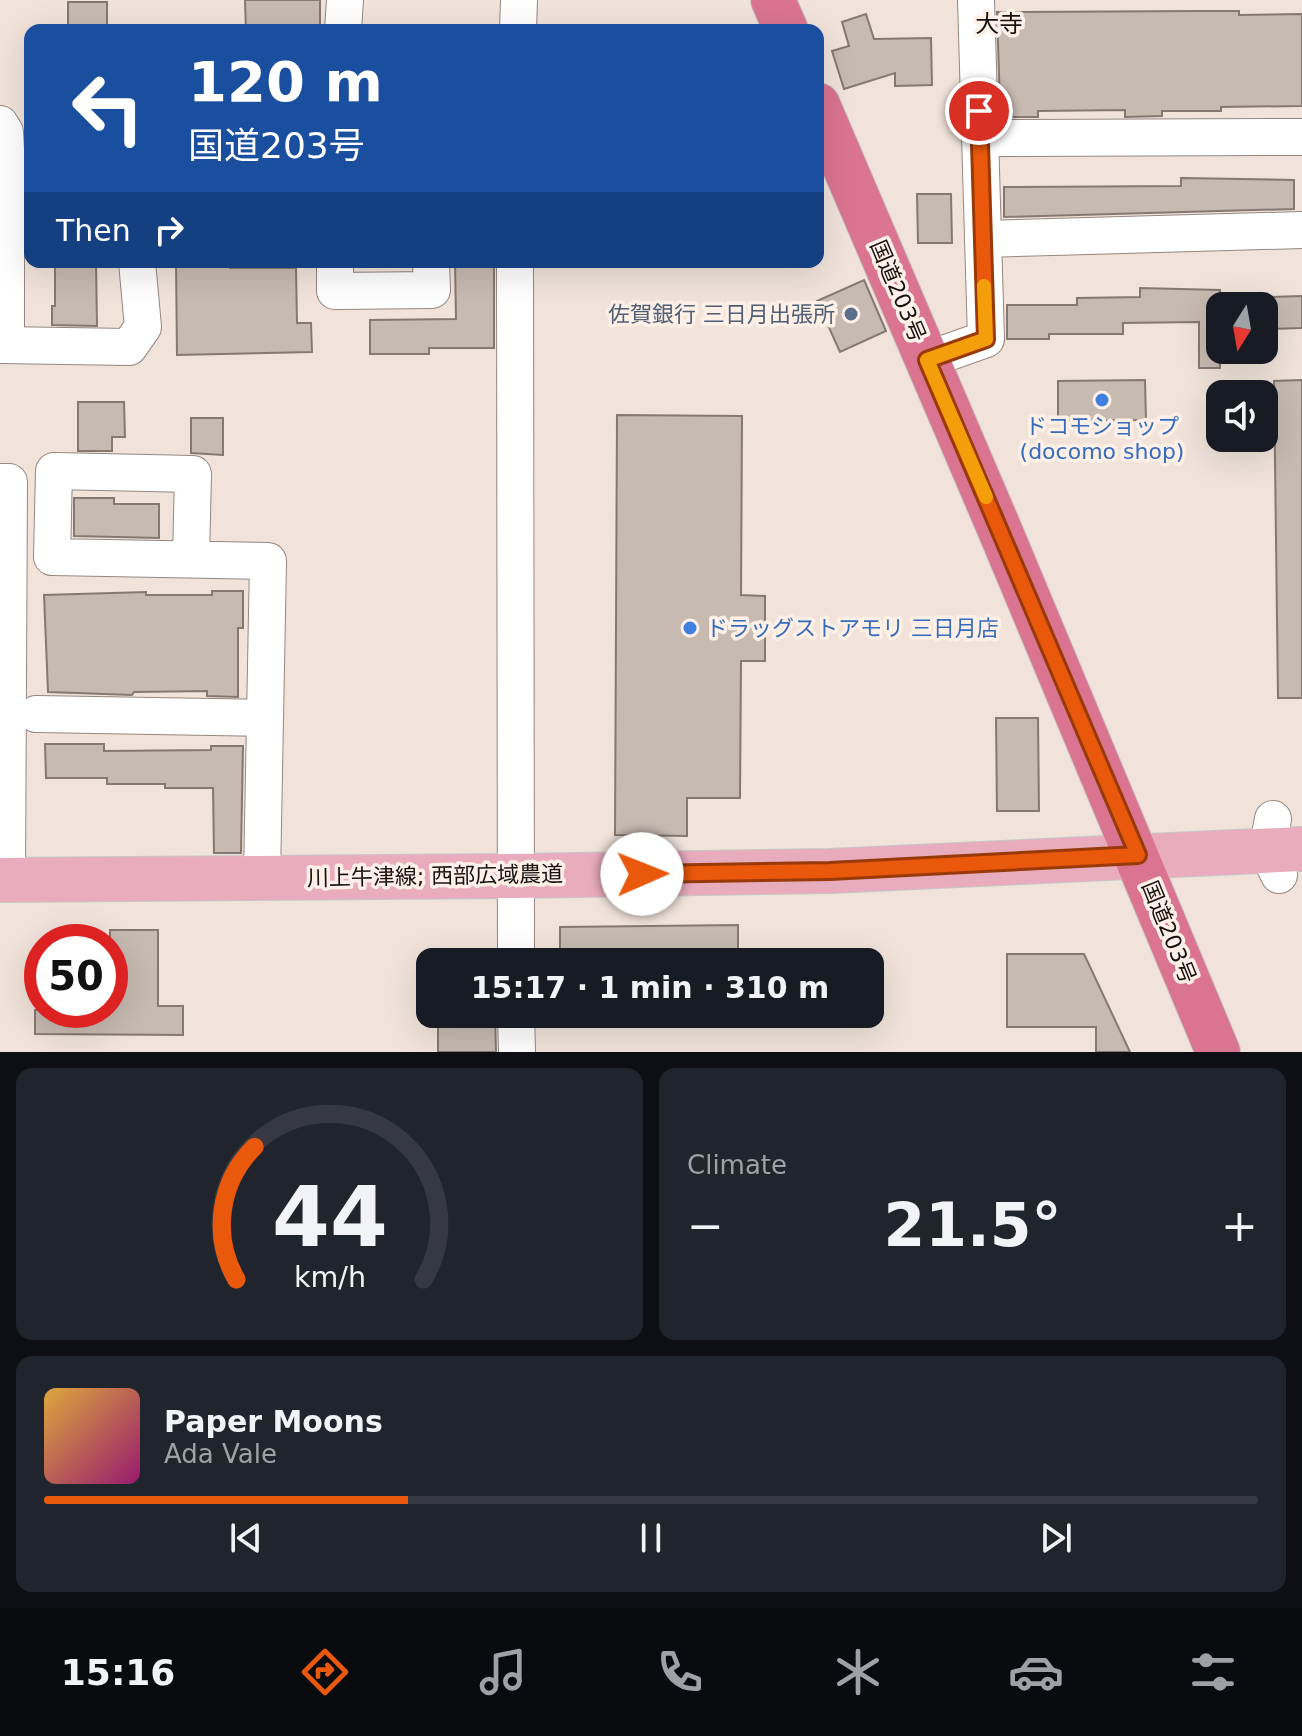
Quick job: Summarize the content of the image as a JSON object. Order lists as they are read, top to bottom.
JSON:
{
  "streets": {
    "highway": ["国道203号"],
    "main road": ["川上牛津線; 西部広域農道"]
  },
  "crossings": [
    ["国道203号", "川上牛津線; 西部広域農道"]
  ],
  "districts": ["大寺"],
  "places": ["佐賀銀行 三日月出張所", "ドコモショップ (docomo shop)", "ドラッグストアモリ 三日月店"],
  "north": "bottom",
  "page": {
    "turn": ["120 m", "国道203号"],
    "then": "Then",
    "limit": "50",
    "trip": "15:17 · 1 min · 310 m",
    "tile": "Climate",
    "heat": ["−", "21.5°", "+"],
    "song": ["Paper Moons", "Ada Vale"],
    "tabs": "15:16",
    "gauge": ["44", "km/h"]
  }
}
